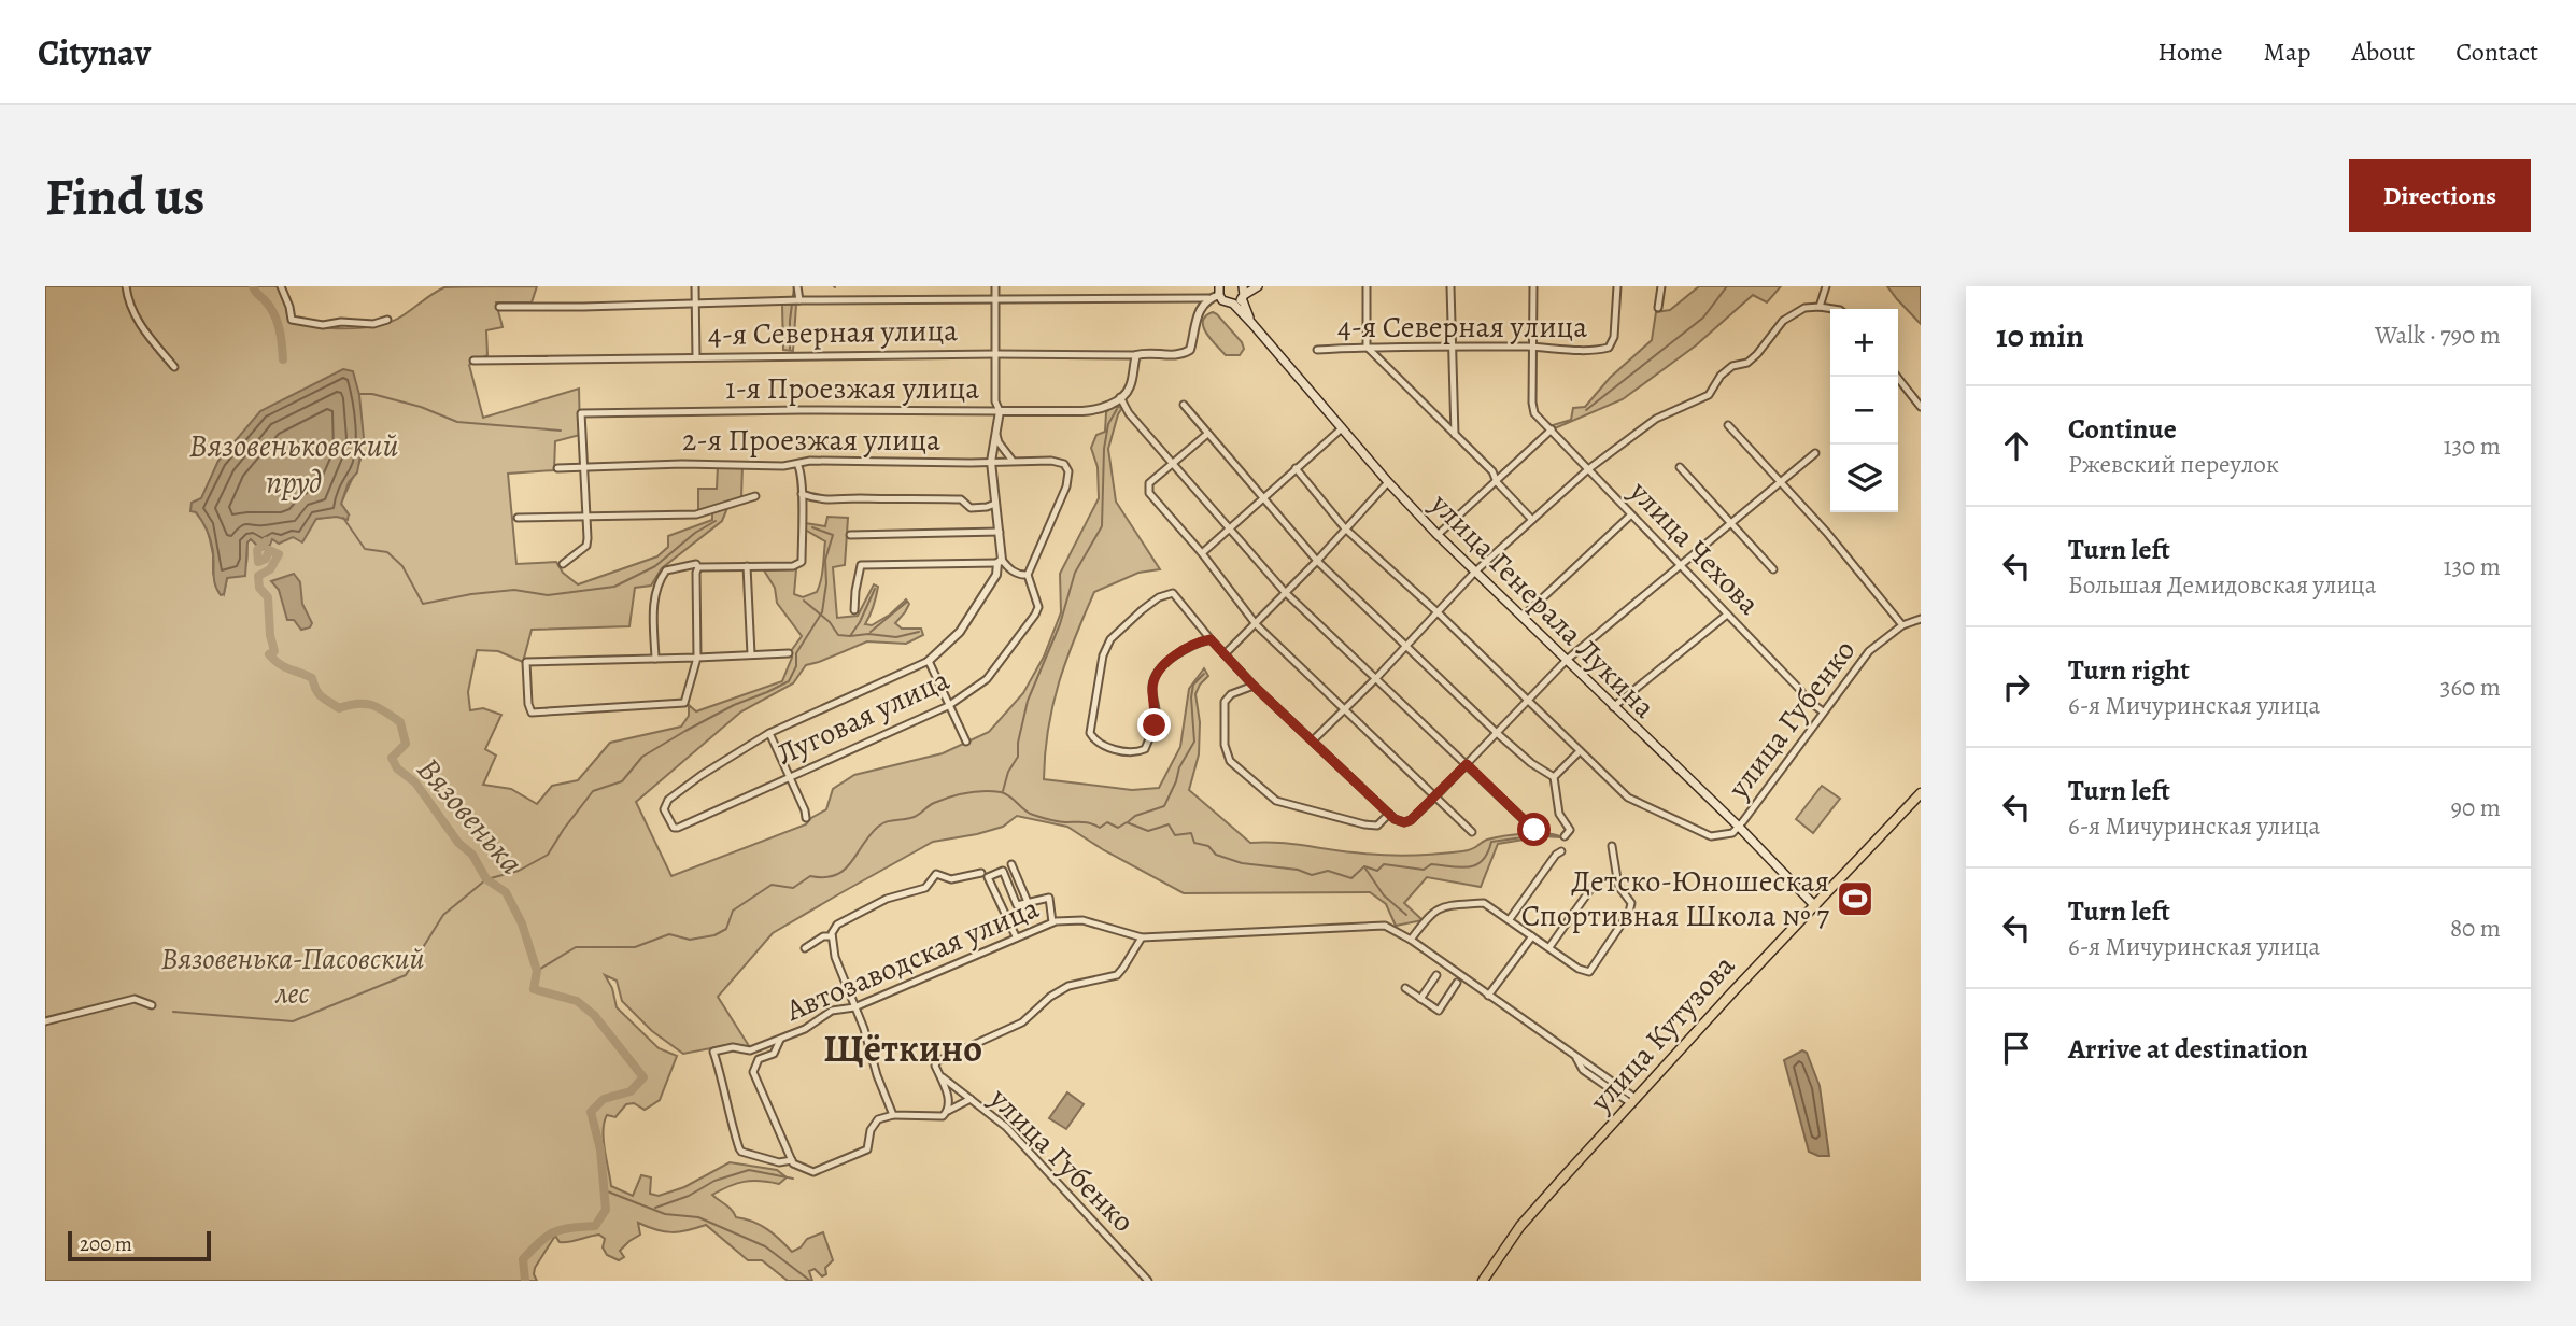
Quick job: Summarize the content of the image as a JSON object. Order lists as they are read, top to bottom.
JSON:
{
  "streets": {
    "main road": ["улица Генерала Лукина", "улица Кутузова"],
    "street": [
      "4-я Северная улица",
      "1-я Проезжая улица",
      "2-я Проезжая улица",
      "улица Чехова",
      "Луговая улица",
      "улица Губенко",
      "Автозаводская улица"
    ]
  },
  "crossings": [
    ["4-я Северная улица", "улица Чехова"],
    ["1-я Проезжая улица", "2-я Проезжая улица"],
    ["2-я Проезжая улица", "Луговая улица"],
    ["улица Чехова", "улица Губенко"],
    ["улица Генерала Лукина", "улица Губенко"],
    ["улица Генерала Лукина", "улица Кутузова"],
    ["Автозаводская улица", "улица Кутузова"]
  ],
  "districts": ["Щёткино"],
  "water": ["Вязовеньковский пруд", "Вязовенька"],
  "parks": ["Вязовенька-Пасовский лес"],
  "places": {
    "sports": ["Детско-Юношеская Спортивная Школа № 7"]
  },
  "scale_bar": "200 m",
  "page": {
    "header": "Citynav",
    "nav": [
      "Home",
      "Map",
      "About",
      "Contact"
    ],
    "buttons": "Directions",
    "title": "Find us",
    "heading": ["10 min", "Walk · 790 m"],
    "map_buttons": ["+", "−"],
    "list": [
      ["Continue", "Ржевский переулок", "130 m"],
      ["Turn left", "Большая Демидовская улица", "130 m"],
      ["Turn right", "6-я Мичуринская улица", "360 m"],
      ["Turn left", "6-я Мичуринская улица", "90 m"],
      ["Turn left", "6-я Мичуринская улица", "80 m"],
      "Arrive at destination"
    ],
    "scale": "200 m"
  }
}
